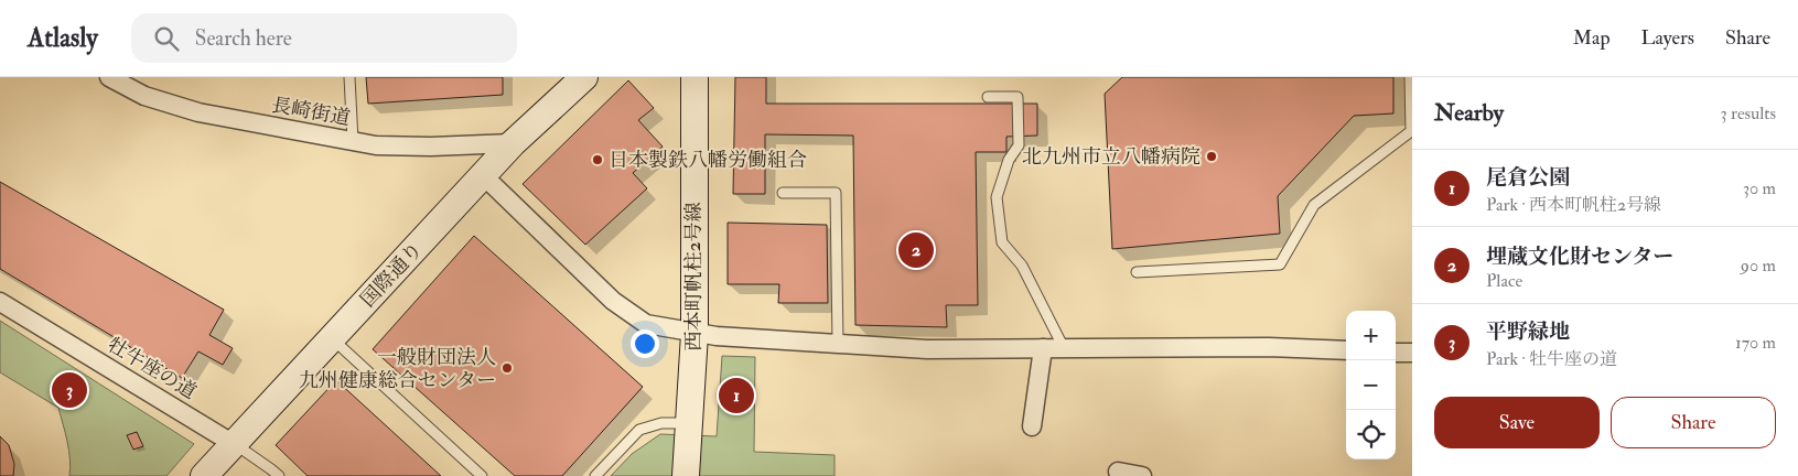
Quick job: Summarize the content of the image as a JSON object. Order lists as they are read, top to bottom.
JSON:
{
  "streets": {
    "street": [
      "長崎街道",
      "国際通り",
      "西本町帆柱2号線",
      "牡牛座の道"
    ]
  },
  "crossings": [
    ["長崎街道", "国際通り"],
    ["国際通り", "牡牛座の道"]
  ],
  "places": ["北九州市立八幡病院", "日本製鉄八幡労働組合", "一般財団法人 九州健康総合センター"],
  "page": {
    "header": "Atlasly",
    "search": "Search here",
    "nav": ["Map", "Layers", "Share"],
    "heading": ["Nearby", "3 results"],
    "list": [
      {
        "mark": "1",
        "name": "尾倉公園",
        "note": "Park · 西本町帆柱2号線",
        "value": "30 m"
      },
      {
        "mark": "2",
        "name": "埋蔵文化財センター",
        "note": "Place",
        "value": "90 m"
      },
      {
        "mark": "3",
        "name": "平野緑地",
        "note": "Park · 牡牛座の道",
        "value": "170 m"
      }
    ],
    "pins": ["2", "3", "1"],
    "map_buttons": ["+", "−"],
    "buttons": ["Save", "Share"]
  }
}
